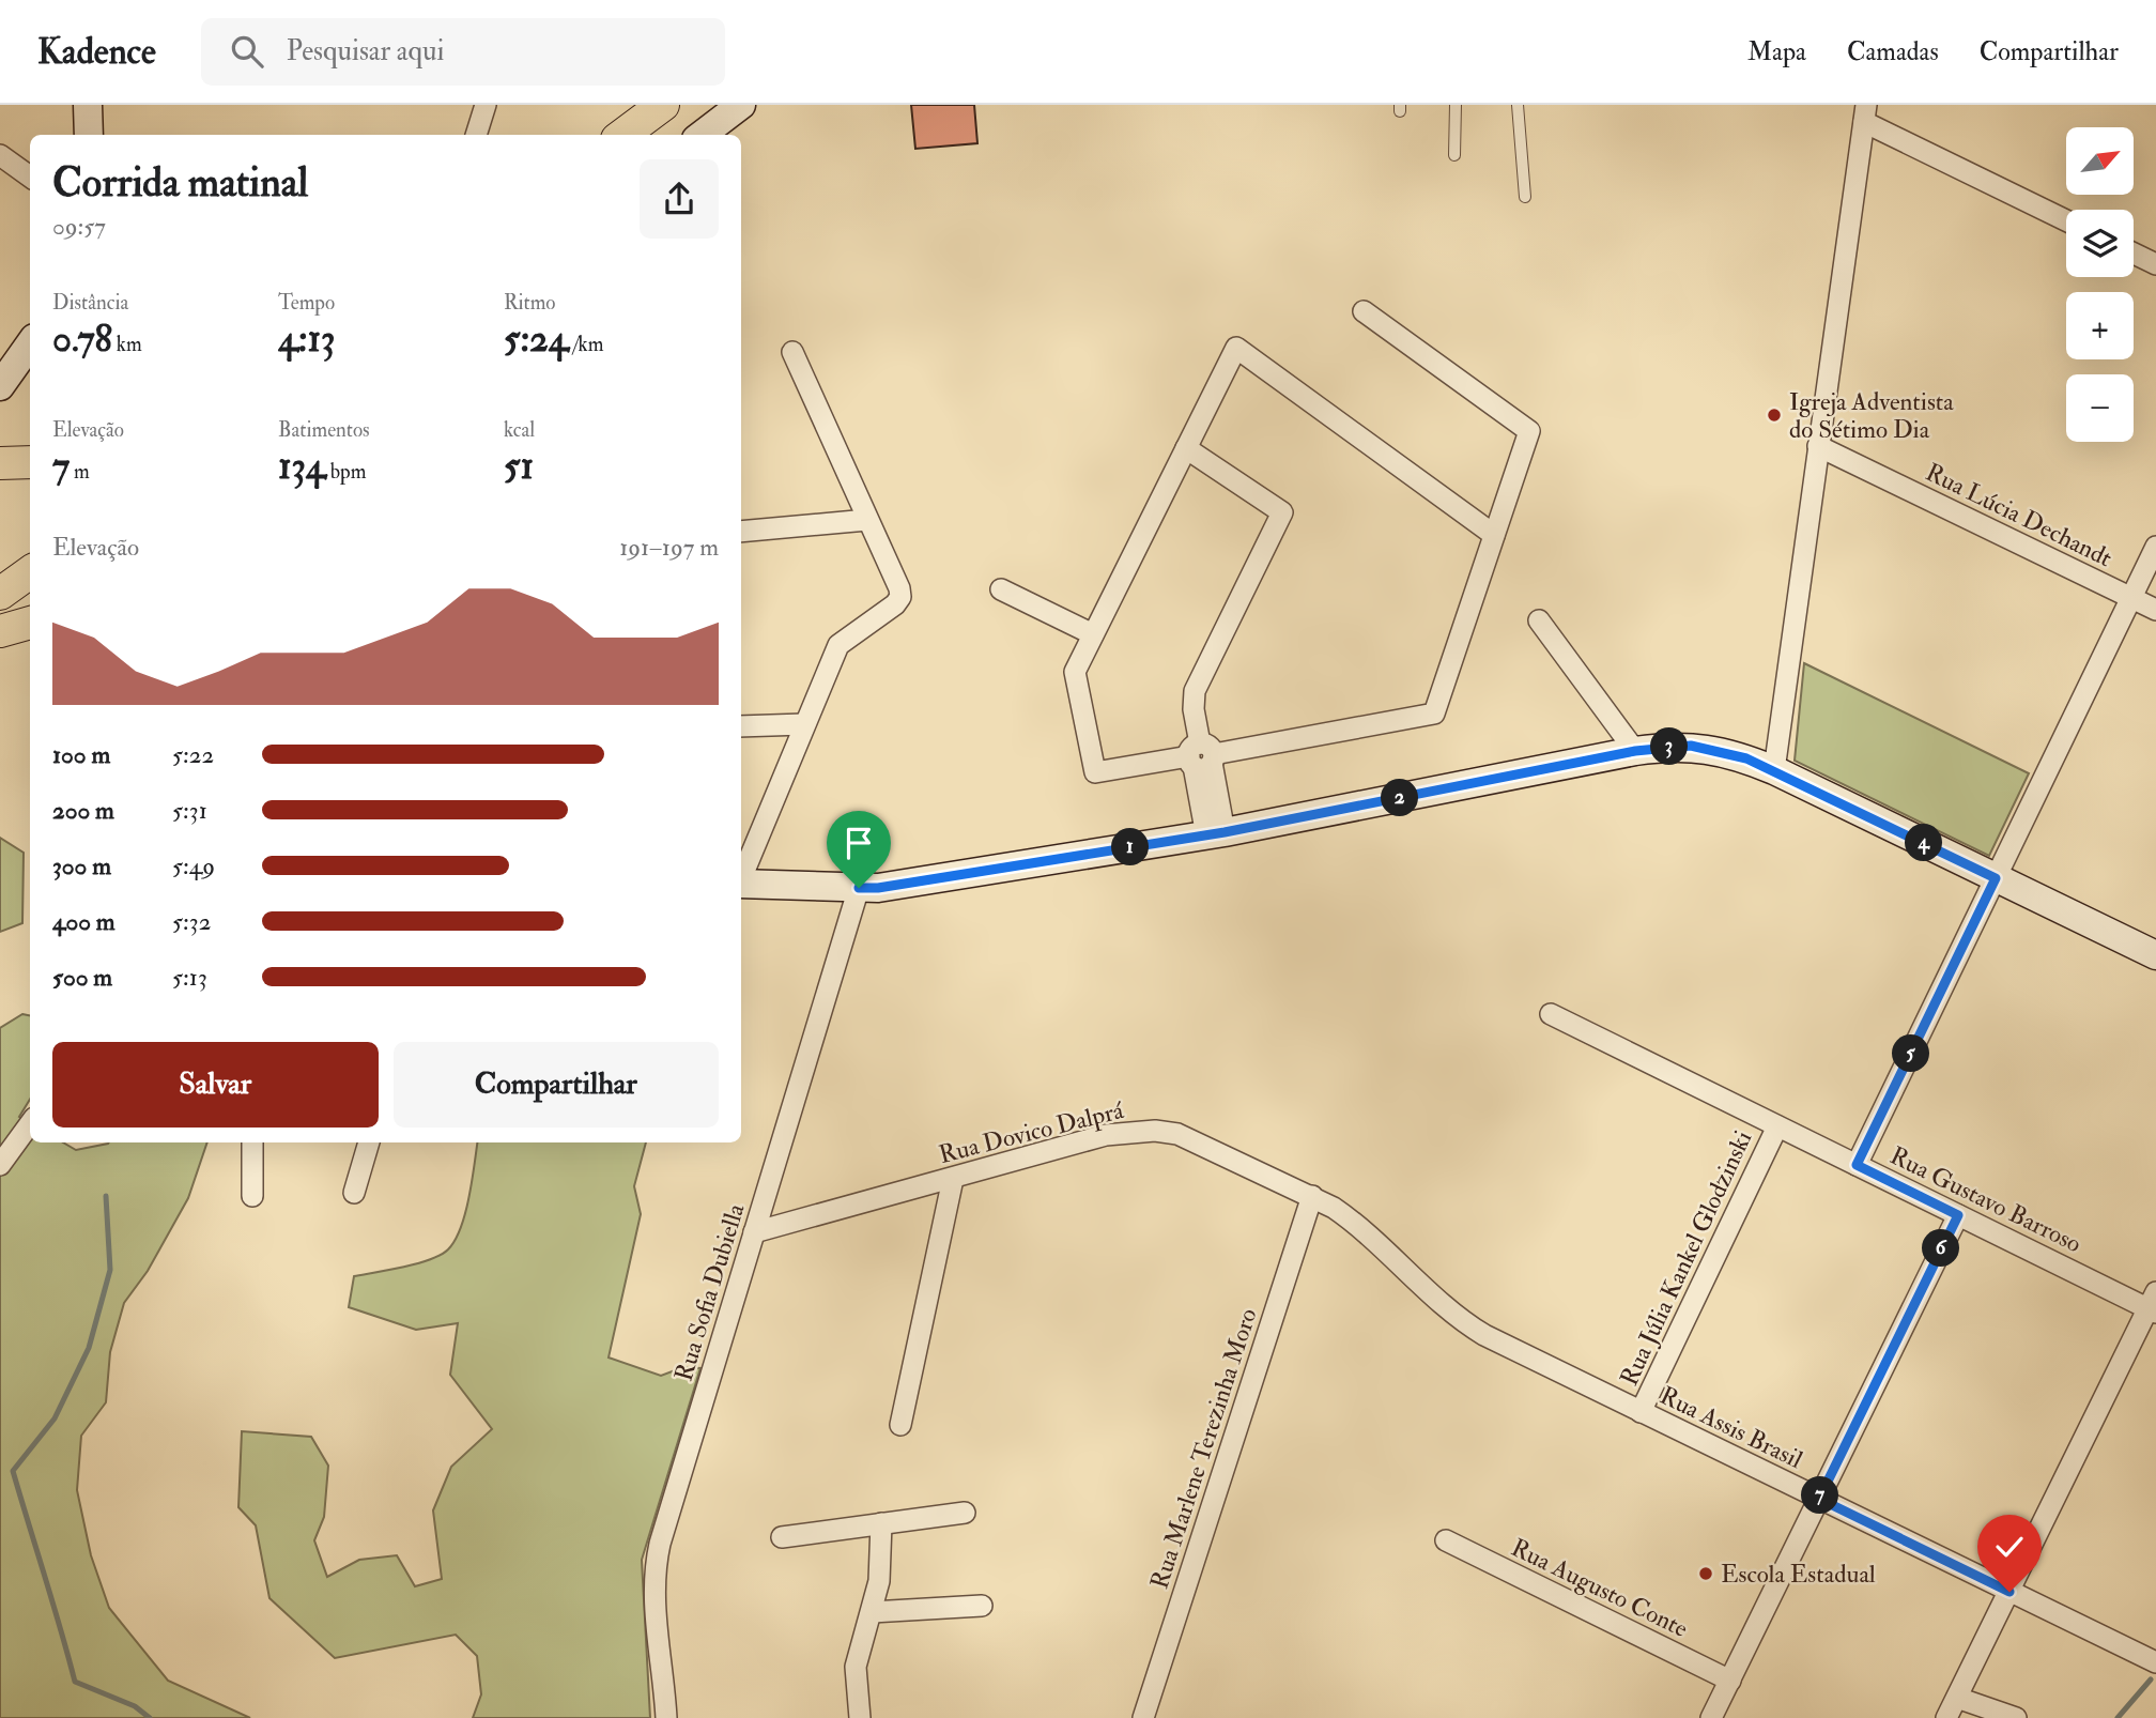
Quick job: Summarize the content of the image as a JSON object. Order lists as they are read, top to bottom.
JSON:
{
  "streets": {
    "street": [
      "Rua Lúcia Dechandt",
      "Rua Dovico Dalprá",
      "Rua Gustavo Barroso",
      "Rua Júlia Kankel Glodzinski",
      "Rua Sofia Dubiella",
      "Rua Assis Brasil",
      "Rua Marlene Terezinha Moro",
      "Rua Augusto Conte"
    ]
  },
  "crossings": [
    ["Rua Dovico Dalprá", "Rua Sofia Dubiella"],
    ["Rua Dovico Dalprá", "Rua Assis Brasil"],
    ["Rua Dovico Dalprá", "Rua Marlene Terezinha Moro"],
    ["Rua Gustavo Barroso", "Rua Júlia Kankel Glodzinski"],
    ["Rua Júlia Kankel Glodzinski", "Rua Assis Brasil"],
    ["Rua Assis Brasil", "Rua Marlene Terezinha Moro"]
  ],
  "places": ["Igreja Adventista do Sétimo Dia", "Escola Estadual"],
  "north": "top right",
  "page": {
    "header": "Kadence",
    "search": "Pesquisar aqui",
    "nav": ["Mapa", "Camadas", "Compartilhar"],
    "map_buttons": ["+", "−"],
    "heading": ["Corrida matinal", "09:57"],
    "stats": [
      ["Distância", "0.78 km"],
      ["Tempo", "4:13"],
      ["Ritmo", "5:24 /km"],
      ["Elevação", "7 m"],
      ["Batimentos", "134 bpm"],
      ["kcal", "51"]
    ],
    "chart": ["Elevação", "191–197 m"],
    "list": [
      {
        "name": "100 m",
        "note": "5:22"
      },
      {
        "name": "200 m",
        "note": "5:31"
      },
      {
        "name": "300 m",
        "note": "5:49"
      },
      {
        "name": "400 m",
        "note": "5:32"
      },
      {
        "name": "500 m",
        "note": "5:13"
      }
    ],
    "pins": [
      "3",
      "2",
      "4",
      "1",
      "5",
      "6",
      "7"
    ],
    "buttons": ["Salvar", "Compartilhar"]
  }
}
